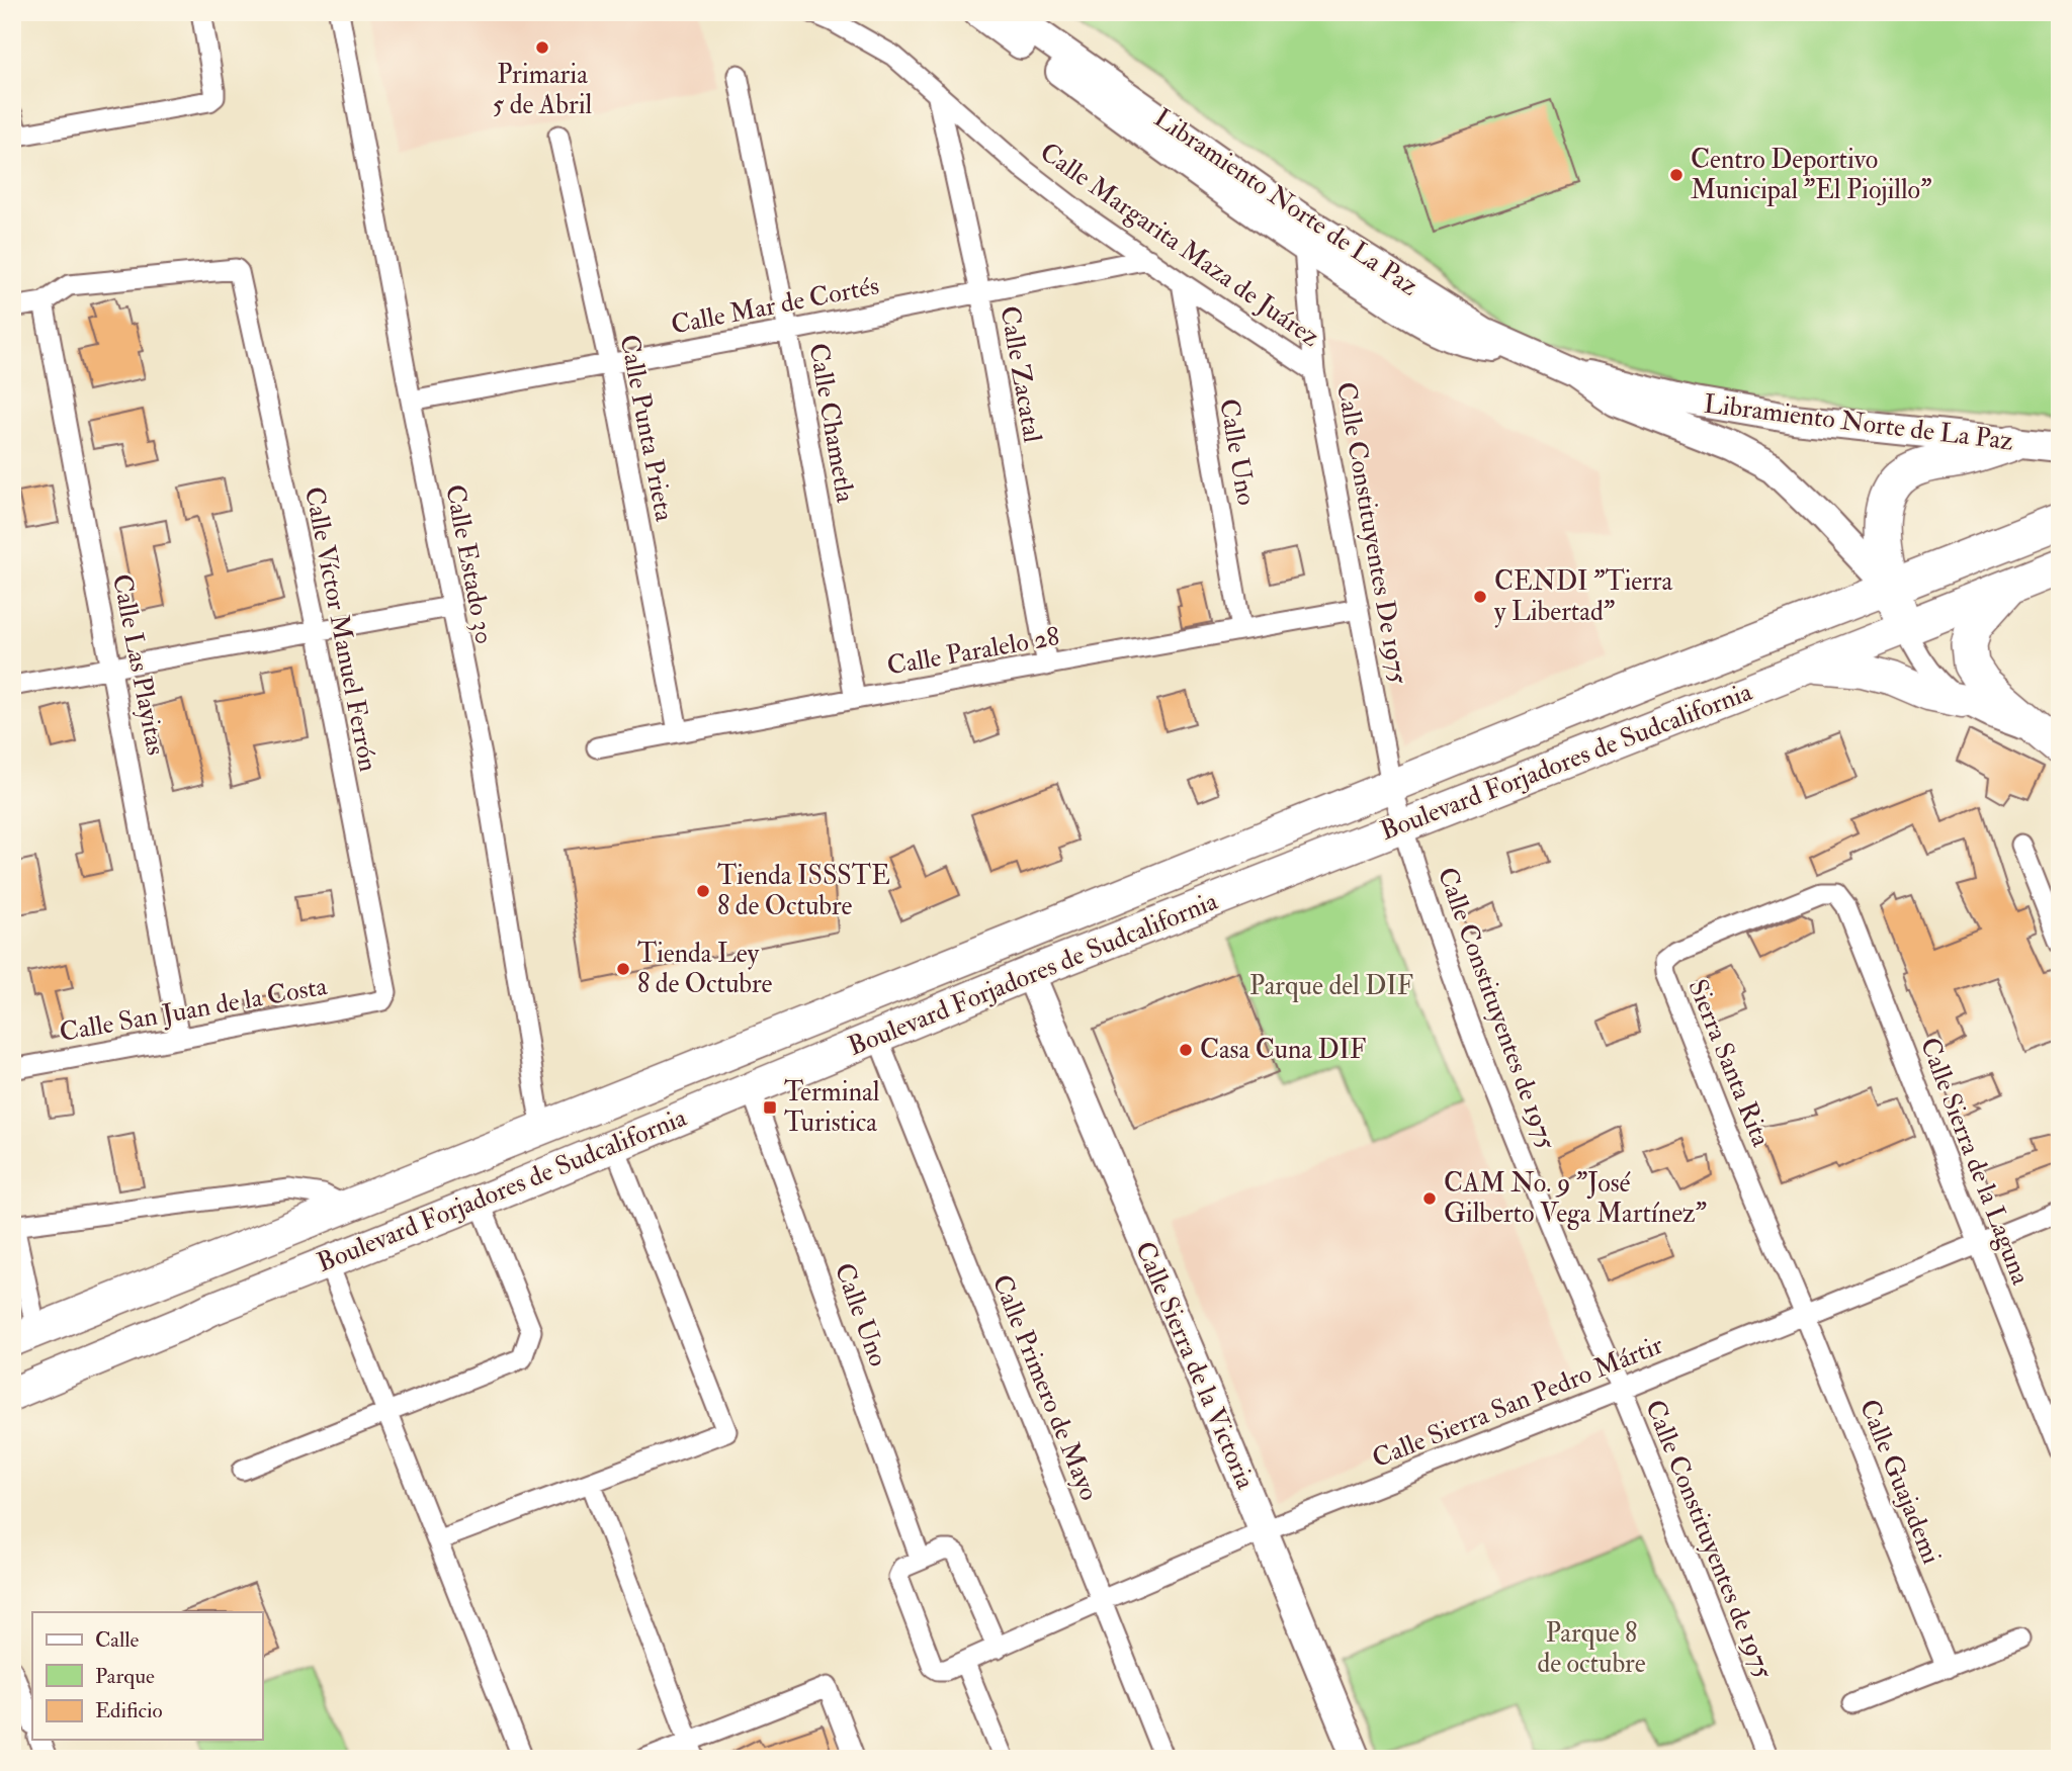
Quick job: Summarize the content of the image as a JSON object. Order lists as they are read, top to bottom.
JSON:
{
  "streets": {
    "highway": ["Boulevard Forjadores de Sudcalifornia"],
    "main road": ["Libramiento Norte de La Paz", "Calle Sierra de la Victoria"],
    "street": [
      "Calle Margarita Maza de Juárez",
      "Calle Mar de Cortés",
      "Calle Zacatal",
      "Calle Chametla",
      "Calle Punta Prieta",
      "Calle Uno",
      "Calle Constituyentes De 1975",
      "Calle Estado 30",
      "Calle Víctor Manuel Ferrón",
      "Calle Paralelo 28",
      "Calle Las Playitas",
      "Calle Constituyentes de 1975",
      "Calle San Juan de la Costa",
      "Sierra Santa Rita",
      "Calle Sierra de la Laguna",
      "Calle Primero de Mayo",
      "Calle Sierra San Pedro Mártir",
      "Calle Guajademi"
    ]
  },
  "crossings": [
    ["Libramiento Norte de La Paz", "Boulevard Forjadores de Sudcalifornia"],
    ["Calle Margarita Maza de Juárez", "Calle Mar de Cortés"],
    ["Calle Margarita Maza de Juárez", "Calle Zacatal"],
    ["Calle Margarita Maza de Juárez", "Calle Uno"],
    ["Calle Margarita Maza de Juárez", "Calle Constituyentes De 1975"],
    ["Calle Mar de Cortés", "Calle Zacatal"],
    ["Calle Mar de Cortés", "Calle Chametla"],
    ["Calle Mar de Cortés", "Calle Punta Prieta"],
    ["Calle Mar de Cortés", "Calle Estado 30"],
    ["Calle Zacatal", "Calle Paralelo 28"],
    ["Calle Chametla", "Calle Paralelo 28"],
    ["Calle Punta Prieta", "Calle Paralelo 28"],
    ["Calle Uno", "Calle Paralelo 28"],
    ["Calle Uno", "Boulevard Forjadores de Sudcalifornia"],
    ["Calle Uno", "Calle Sierra San Pedro Mártir"],
    ["Calle Constituyentes De 1975", "Calle Paralelo 28"],
    ["Calle Constituyentes De 1975", "Boulevard Forjadores de Sudcalifornia"],
    ["Calle Constituyentes De 1975", "Calle Constituyentes de 1975"],
    ["Calle Estado 30", "Boulevard Forjadores de Sudcalifornia"],
    ["Calle Víctor Manuel Ferrón", "Calle Las Playitas"],
    ["Calle Víctor Manuel Ferrón", "Calle San Juan de la Costa"],
    ["Calle Las Playitas", "Calle San Juan de la Costa"],
    ["Boulevard Forjadores de Sudcalifornia", "Calle Constituyentes de 1975"],
    ["Boulevard Forjadores de Sudcalifornia", "Calle Sierra de la Victoria"],
    ["Boulevard Forjadores de Sudcalifornia", "Calle Primero de Mayo"],
    ["Calle Constituyentes de 1975", "Calle Sierra San Pedro Mártir"],
    ["Sierra Santa Rita", "Calle Sierra de la Laguna"],
    ["Sierra Santa Rita", "Calle Sierra San Pedro Mártir"],
    ["Sierra Santa Rita", "Calle Guajademi"],
    ["Calle Sierra de la Laguna", "Calle Sierra San Pedro Mártir"],
    ["Calle Sierra de la Victoria", "Calle Sierra San Pedro Mártir"],
    ["Calle Primero de Mayo", "Calle Sierra San Pedro Mártir"],
    ["Calle Sierra San Pedro Mártir", "Calle Guajademi"]
  ],
  "parks": ["Parque del DIF", "Parque 8 de octubre"],
  "places": {
    "other": [
      "Primaria 5 de Abril",
      "Centro Deportivo Municipal \"El Piojillo\"",
      "CENDI \"Tierra y Libertad\"",
      "Tienda ISSSTE 8 de Octubre",
      "Tienda Ley 8 de Octubre",
      "Casa Cuna DIF",
      "CAM No. 9 \"José Gilberto Vega Martínez\""
    ],
    "transit": ["Terminal Turistica"]
  },
  "legend": ["Calle", "Parque", "Edificio"]
}
